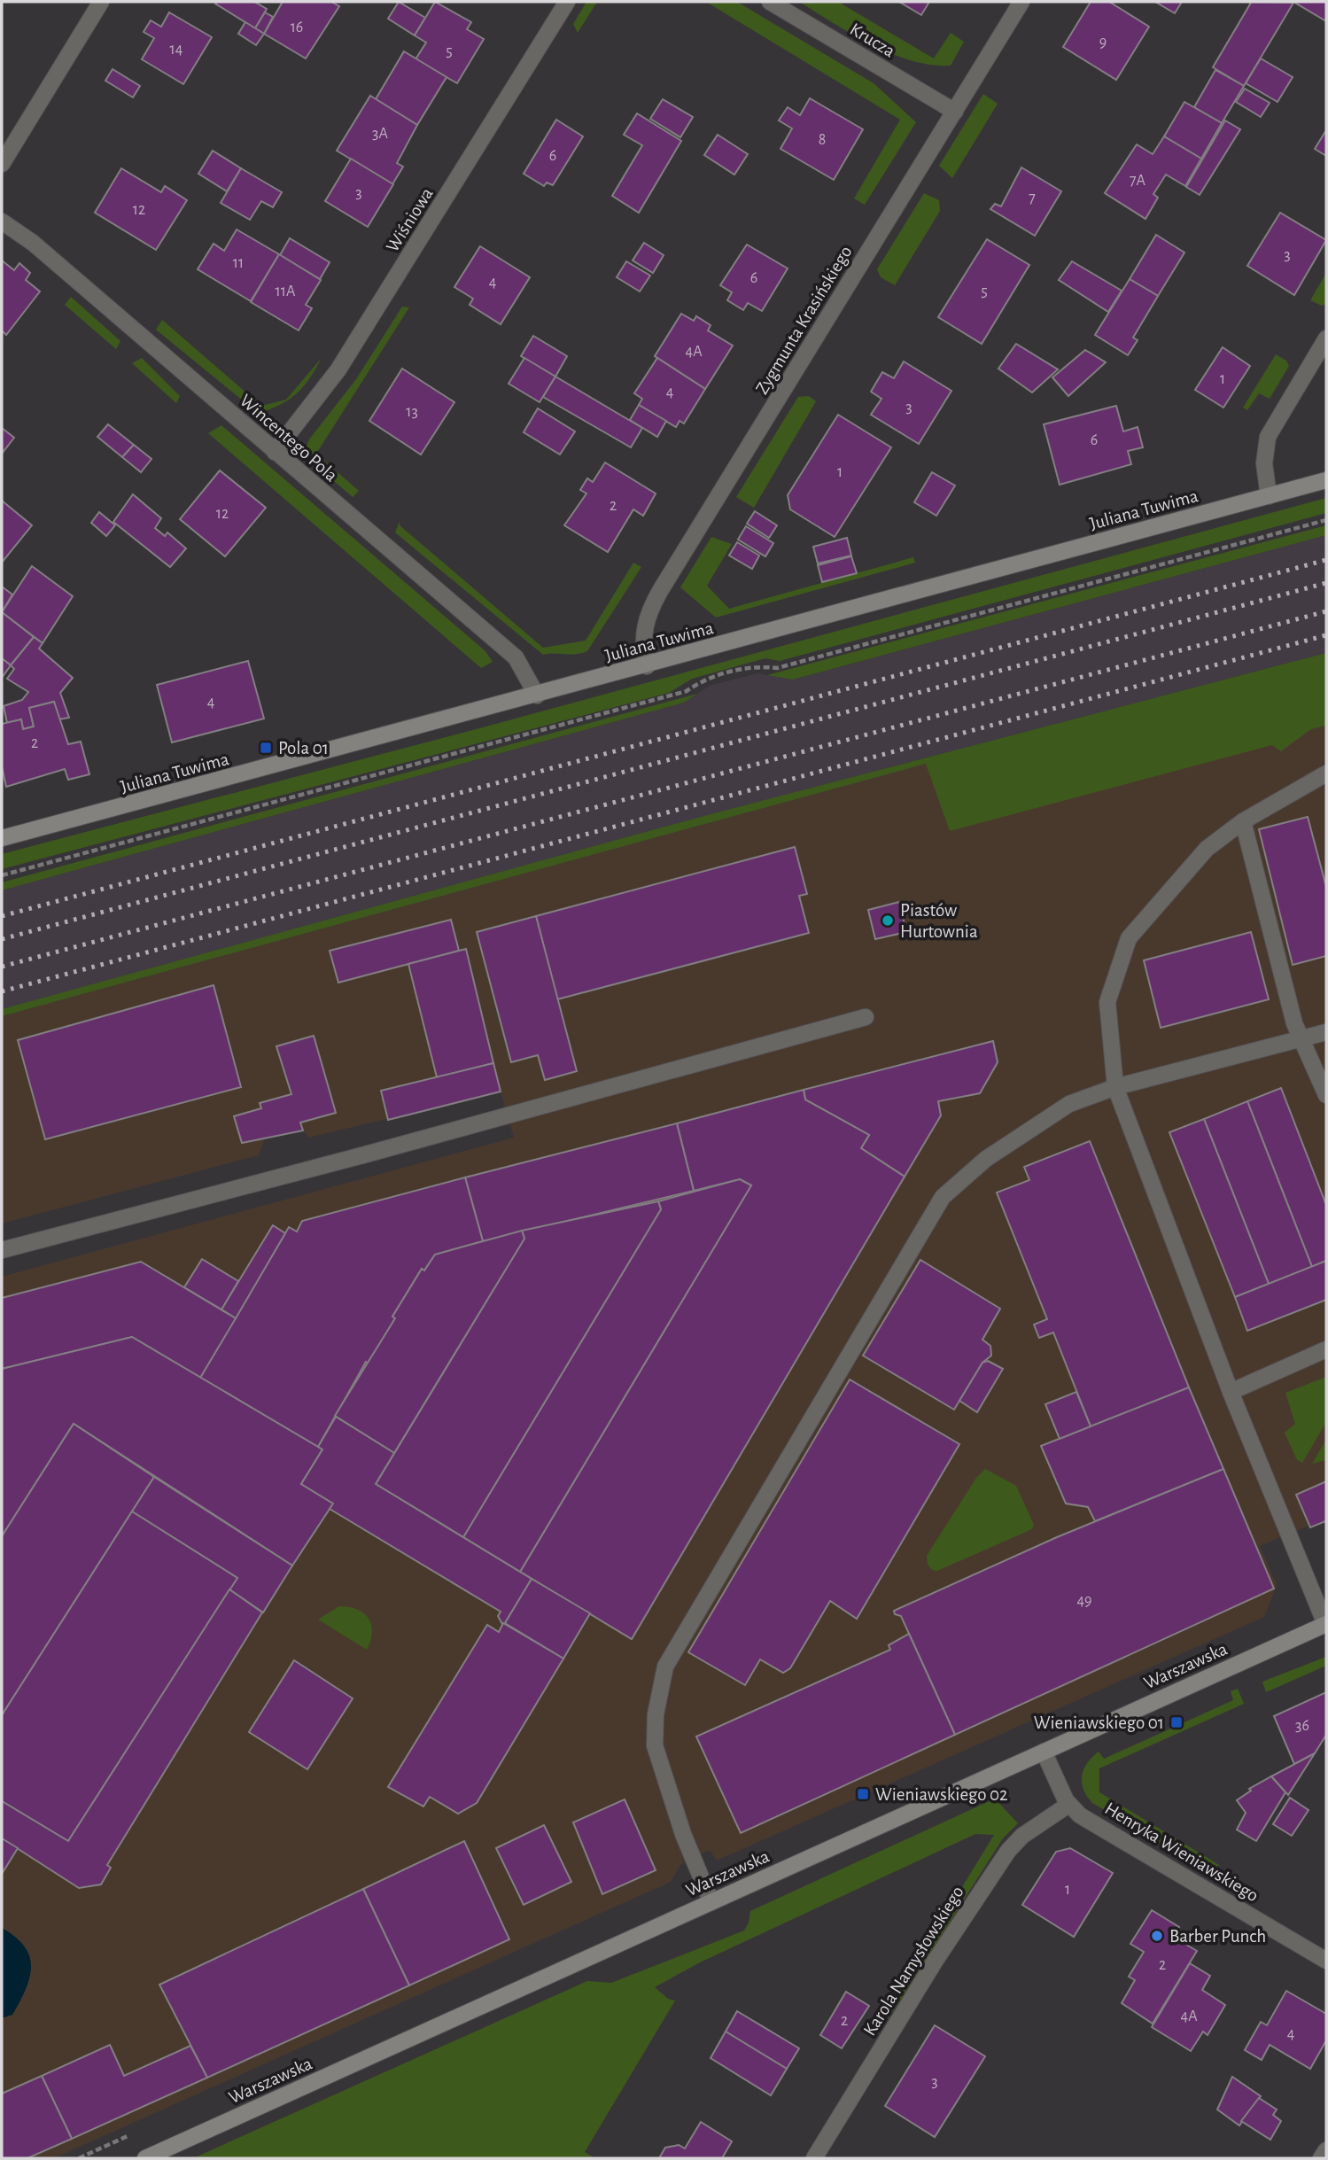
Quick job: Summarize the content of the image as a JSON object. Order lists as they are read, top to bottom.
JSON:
{
  "streets": {
    "street": [
      "Krucza",
      "Wiśniowa",
      "Zygmunta Krasińskiego",
      "Wincentego Pola",
      "Juliana Tuwima",
      "Warszawska",
      "Henryka Wieniawskiego",
      "Karola Namysłowskiego"
    ]
  },
  "crossings": [
    ["Krucza", "Zygmunta Krasińskiego"],
    ["Wiśniowa", "Wincentego Pola"],
    ["Zygmunta Krasińskiego", "Juliana Tuwima"],
    ["Wincentego Pola", "Juliana Tuwima"],
    ["Warszawska", "Henryka Wieniawskiego"],
    ["Henryka Wieniawskiego", "Karola Namysłowskiego"]
  ],
  "places": {
    "transit": ["Pola 01", "Wieniawskiego 01", "Wieniawskiego 02"],
    "other": ["Piastów Hurtownia", "Barber Punch"]
  },
  "house_numbers": [
    "16",
    "9",
    "14",
    "5",
    "3A",
    "8",
    "6",
    "7A",
    "3",
    "7",
    "12",
    "3",
    "11",
    "6",
    "4",
    "11A",
    "5",
    "4A",
    "1",
    "4",
    "3",
    "13",
    "6",
    "1",
    "2",
    "12",
    "4",
    "2",
    "49",
    "36",
    "1",
    "2",
    "4A",
    "2",
    "4",
    "3"
  ]
}
